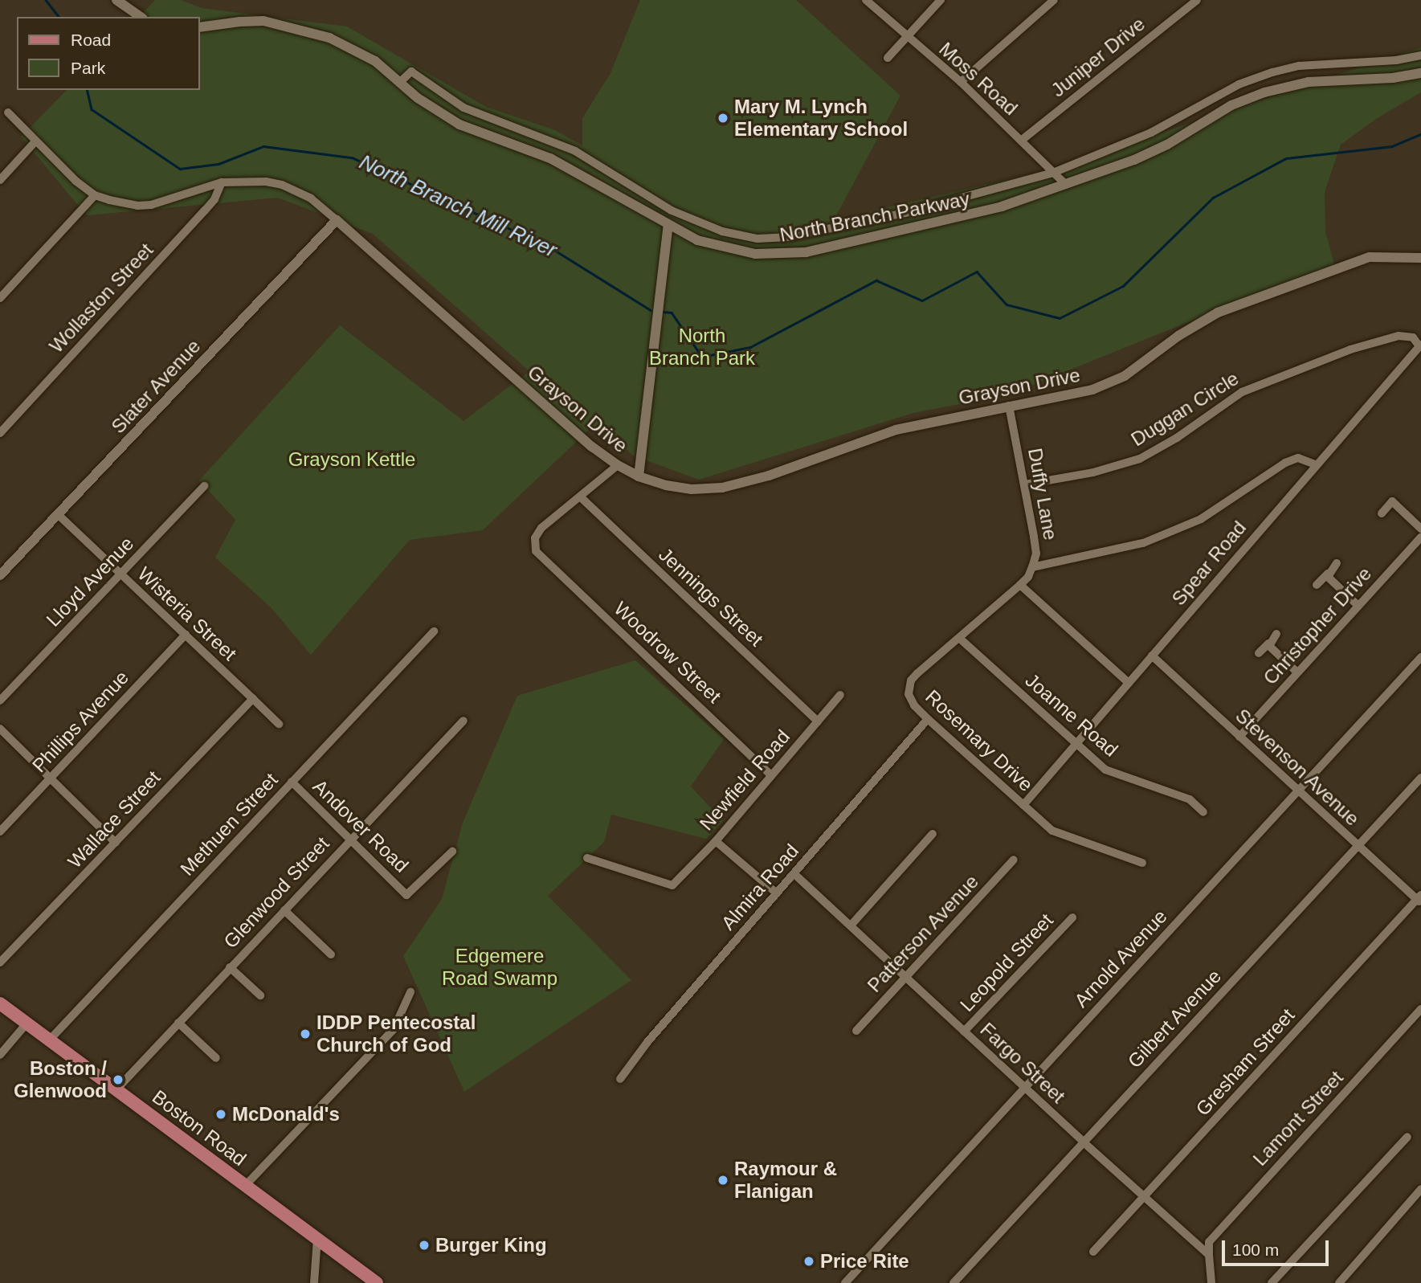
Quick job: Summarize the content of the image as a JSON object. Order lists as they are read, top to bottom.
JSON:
{
  "streets": {
    "main road": ["Boston Road"],
    "street": [
      "Juniper Drive",
      "Moss Road",
      "North Branch Parkway",
      "Wollaston Street",
      "Slater Avenue",
      "Grayson Drive",
      "Duggan Circle",
      "Duffy Lane",
      "Spear Road",
      "Lloyd Avenue",
      "Jennings Street",
      "Wisteria Street",
      "Christopher Drive",
      "Woodrow Street",
      "Joanne Road",
      "Phillips Avenue",
      "Rosemary Drive",
      "Stevenson Avenue",
      "Newfield Road",
      "Wallace Street",
      "Methuen Street",
      "Andover Road",
      "Almira Road",
      "Glenwood Street",
      "Patterson Avenue",
      "Arnold Avenue",
      "Leopold Street",
      "Gilbert Avenue",
      "Gresham Street",
      "Fargo Street",
      "Lamont Street"
    ]
  },
  "crossings": [
    ["Juniper Drive", "Moss Road"],
    ["Moss Road", "North Branch Parkway"],
    ["Wollaston Street", "Grayson Drive"],
    ["Slater Avenue", "Grayson Drive"],
    ["Slater Avenue", "Wisteria Street"],
    ["Grayson Drive", "Duffy Lane"],
    ["Duggan Circle", "Duffy Lane"],
    ["Duggan Circle", "Spear Road"],
    ["Duffy Lane", "Rosemary Drive"],
    ["Spear Road", "Joanne Road"],
    ["Spear Road", "Rosemary Drive"],
    ["Spear Road", "Stevenson Avenue"],
    ["Lloyd Avenue", "Wisteria Street"],
    ["Jennings Street", "Woodrow Street"],
    ["Jennings Street", "Newfield Road"],
    ["Wisteria Street", "Phillips Avenue"],
    ["Wisteria Street", "Wallace Street"],
    ["Christopher Drive", "Stevenson Avenue"],
    ["Woodrow Street", "Newfield Road"],
    ["Joanne Road", "Rosemary Drive"],
    ["Rosemary Drive", "Almira Road"],
    ["Stevenson Avenue", "Arnold Avenue"],
    ["Stevenson Avenue", "Gilbert Avenue"],
    ["Stevenson Avenue", "Gresham Street"],
    ["Methuen Street", "Andover Road"],
    ["Methuen Street", "Boston Road"],
    ["Andover Road", "Glenwood Street"],
    ["Almira Road", "Fargo Street"],
    ["Glenwood Street", "Boston Road"],
    ["Patterson Avenue", "Fargo Street"],
    ["Arnold Avenue", "Fargo Street"],
    ["Leopold Street", "Fargo Street"],
    ["Gilbert Avenue", "Fargo Street"],
    ["Gresham Street", "Fargo Street"],
    ["Fargo Street", "Lamont Street"]
  ],
  "water": ["North Branch Mill River"],
  "parks": ["North Branch Park", "Grayson Kettle", "Edgemere Road Swamp"],
  "places": [
    "Mary M. Lynch Elementary School",
    "IDDP Pentecostal Church of God",
    "Boston / Glenwood",
    "McDonald's",
    "Raymour & Flanigan",
    "Burger King",
    "Price Rite"
  ],
  "legend": ["Road", "Park"],
  "scale_bar": "100 m"
}
